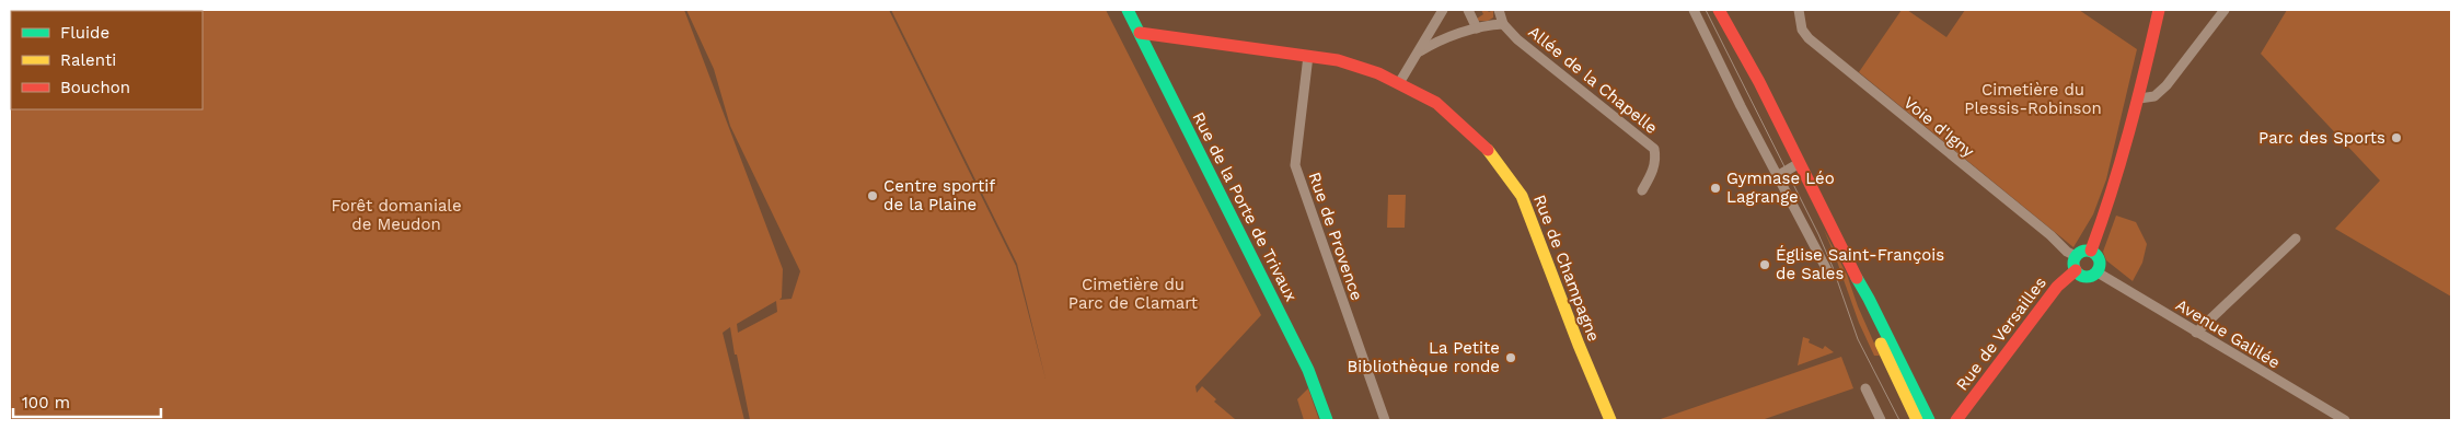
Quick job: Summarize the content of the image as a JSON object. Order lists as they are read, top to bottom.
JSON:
{
  "streets": {
    "street": [
      "Allée de la Chapelle",
      "Voie d'Igny",
      "Rue de la Porte de Trivaux",
      "Rue de Provence",
      "Rue de Champagne",
      "Rue de Versailles",
      "Avenue Galilée"
    ]
  },
  "crossings": [
    ["Voie d'Igny", "Rue de Versailles"],
    ["Voie d'Igny", "Avenue Galilée"],
    ["Rue de la Porte de Trivaux", "Rue de Champagne"],
    ["Rue de Provence", "Rue de Champagne"],
    ["Rue de Versailles", "Avenue Galilée"]
  ],
  "parks": ["Cimetière du Plessis-Robinson", "Forêt domaniale de Meudon", "Cimetière du Parc de Clamart"],
  "places": [
    "Parc des Sports",
    "Gymnase Léo Lagrange",
    "Centre sportif de la Plaine",
    "Église Saint-François de Sales",
    "La Petite Bibliothèque ronde"
  ],
  "legend": ["Fluide", "Ralenti", "Bouchon"],
  "scale_bar": "100 m"
}
